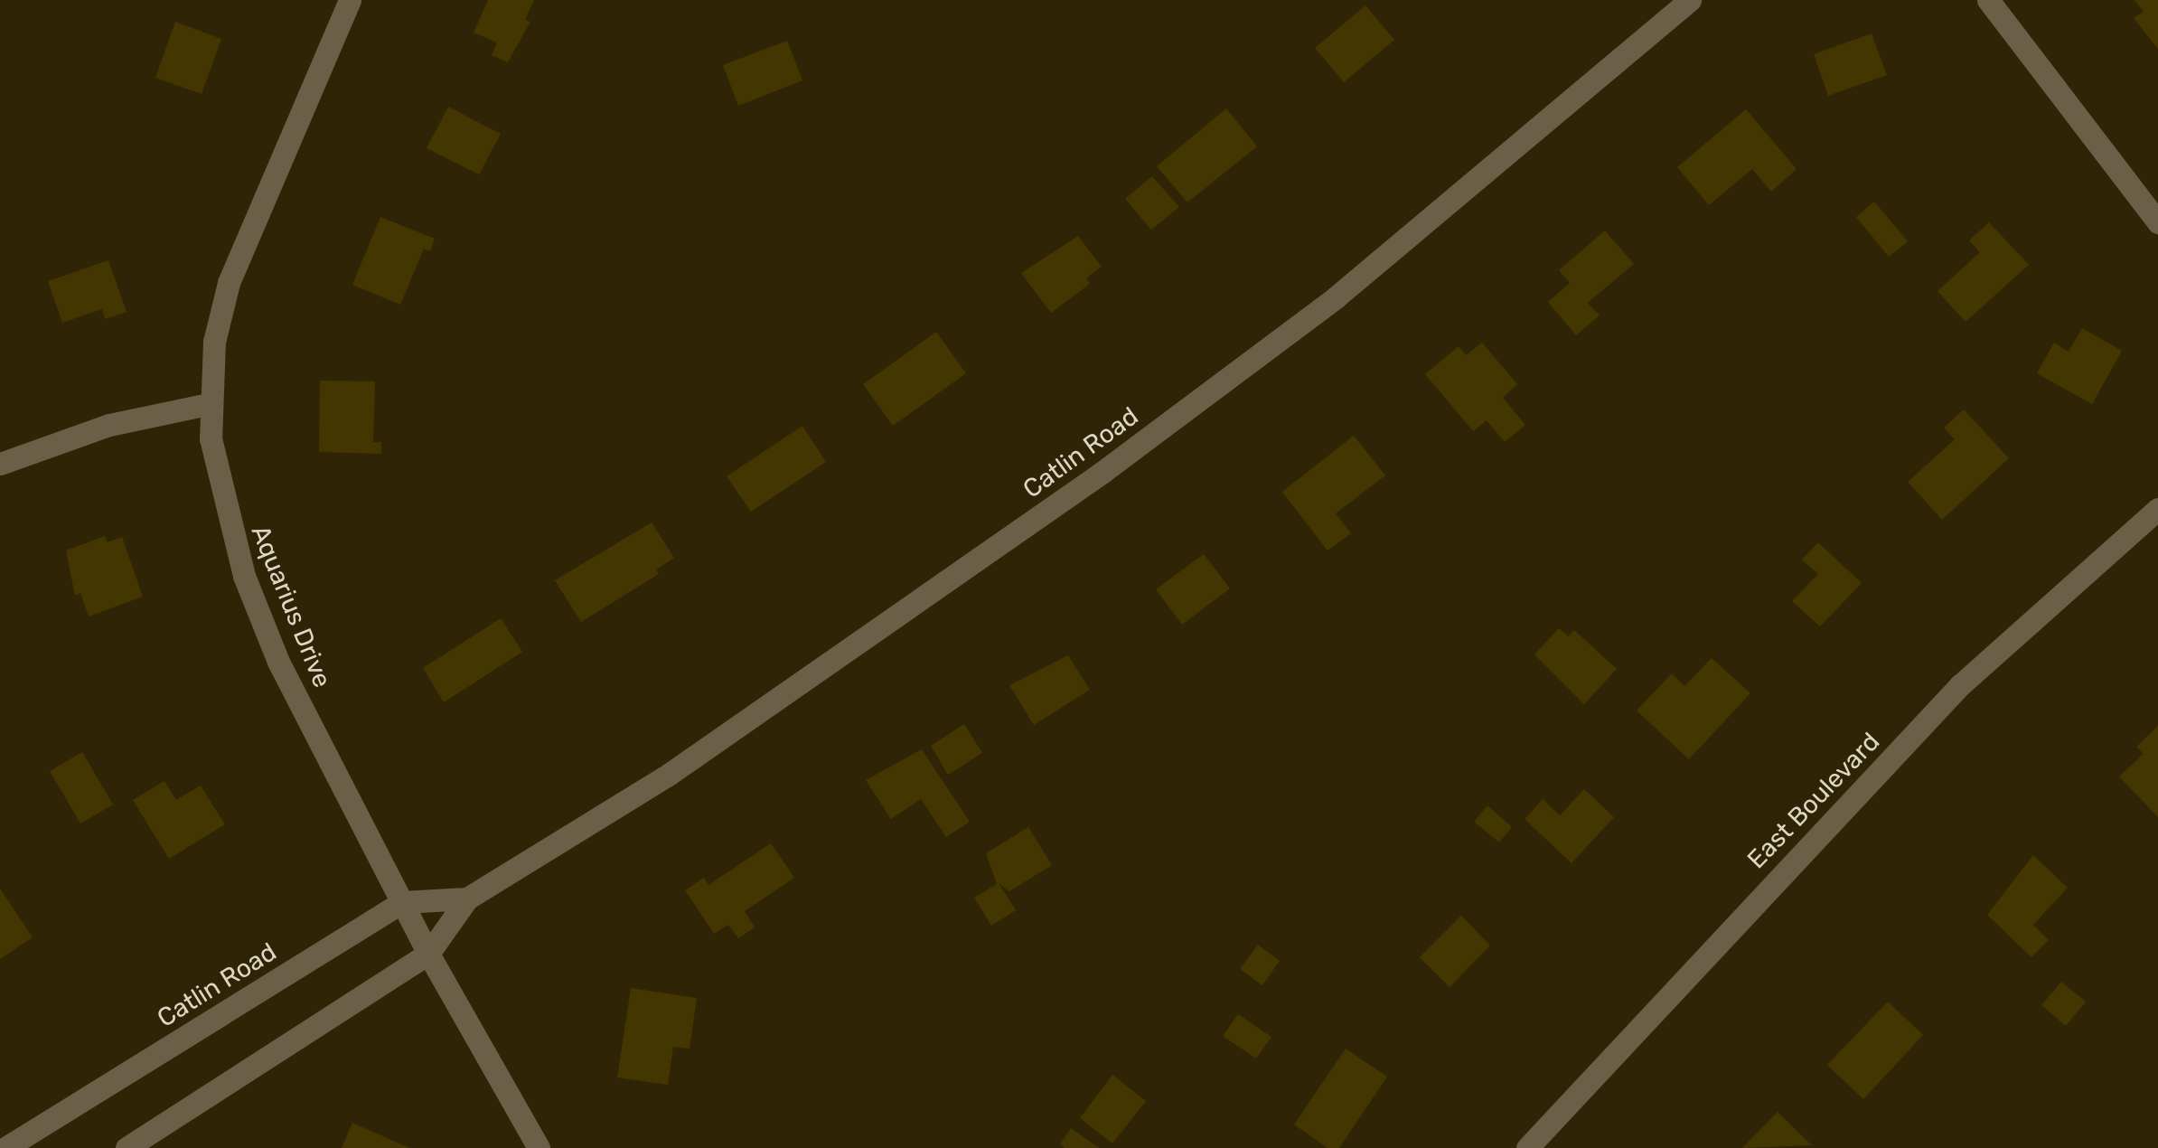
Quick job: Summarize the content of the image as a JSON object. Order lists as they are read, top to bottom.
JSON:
{
  "streets": {
    "street": ["Catlin Road", "Aquarius Drive", "East Boulevard"]
  },
  "crossings": [
    ["Catlin Road", "Aquarius Drive"]
  ]
}
